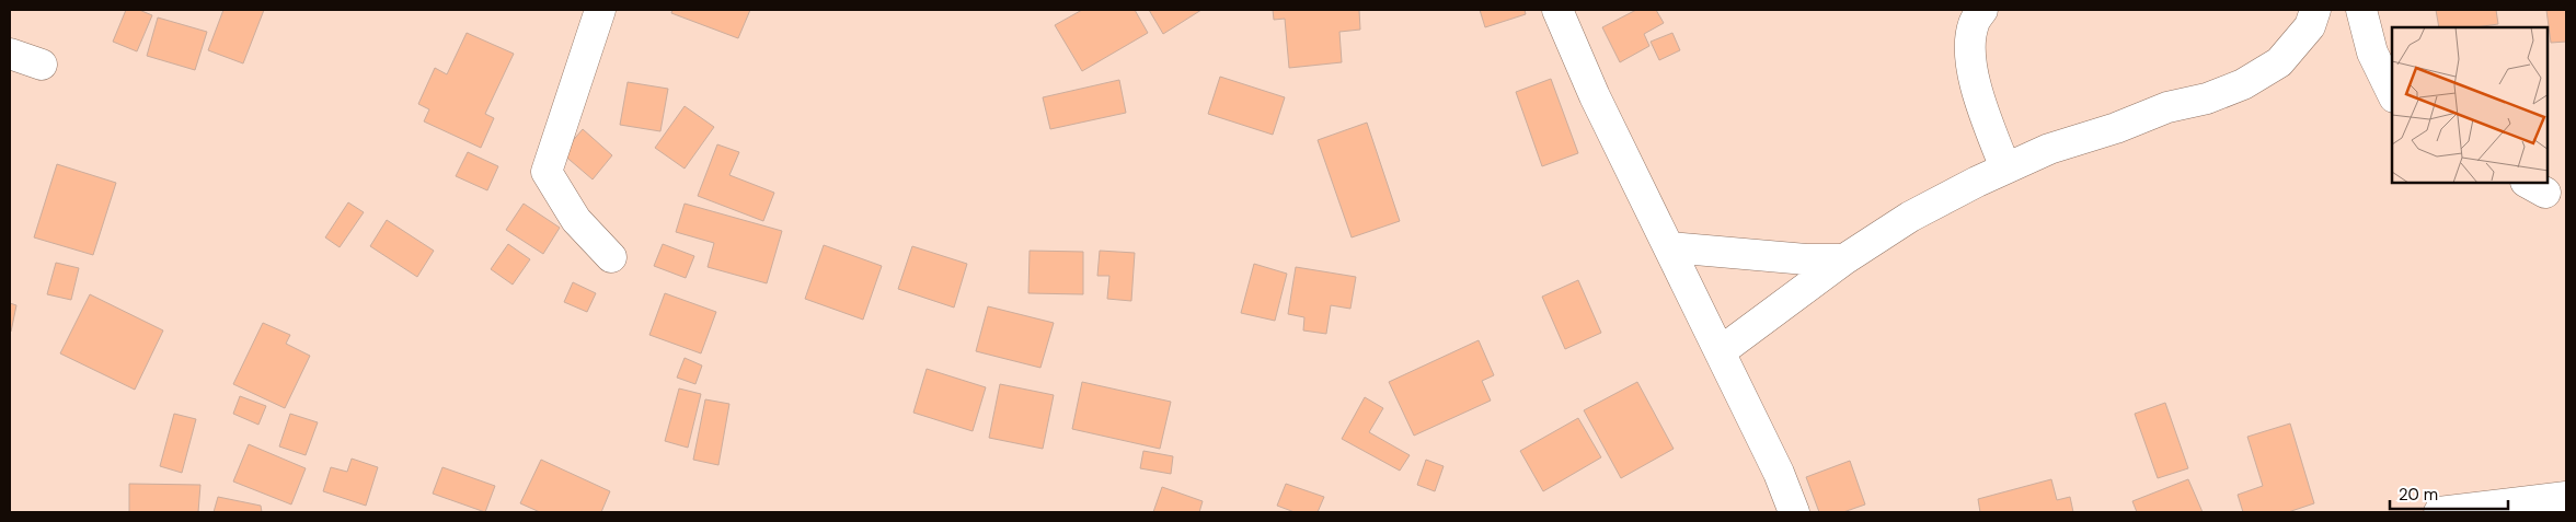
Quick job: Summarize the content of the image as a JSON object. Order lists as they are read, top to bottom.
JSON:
{
  "scale_bar": "20 m"
}
